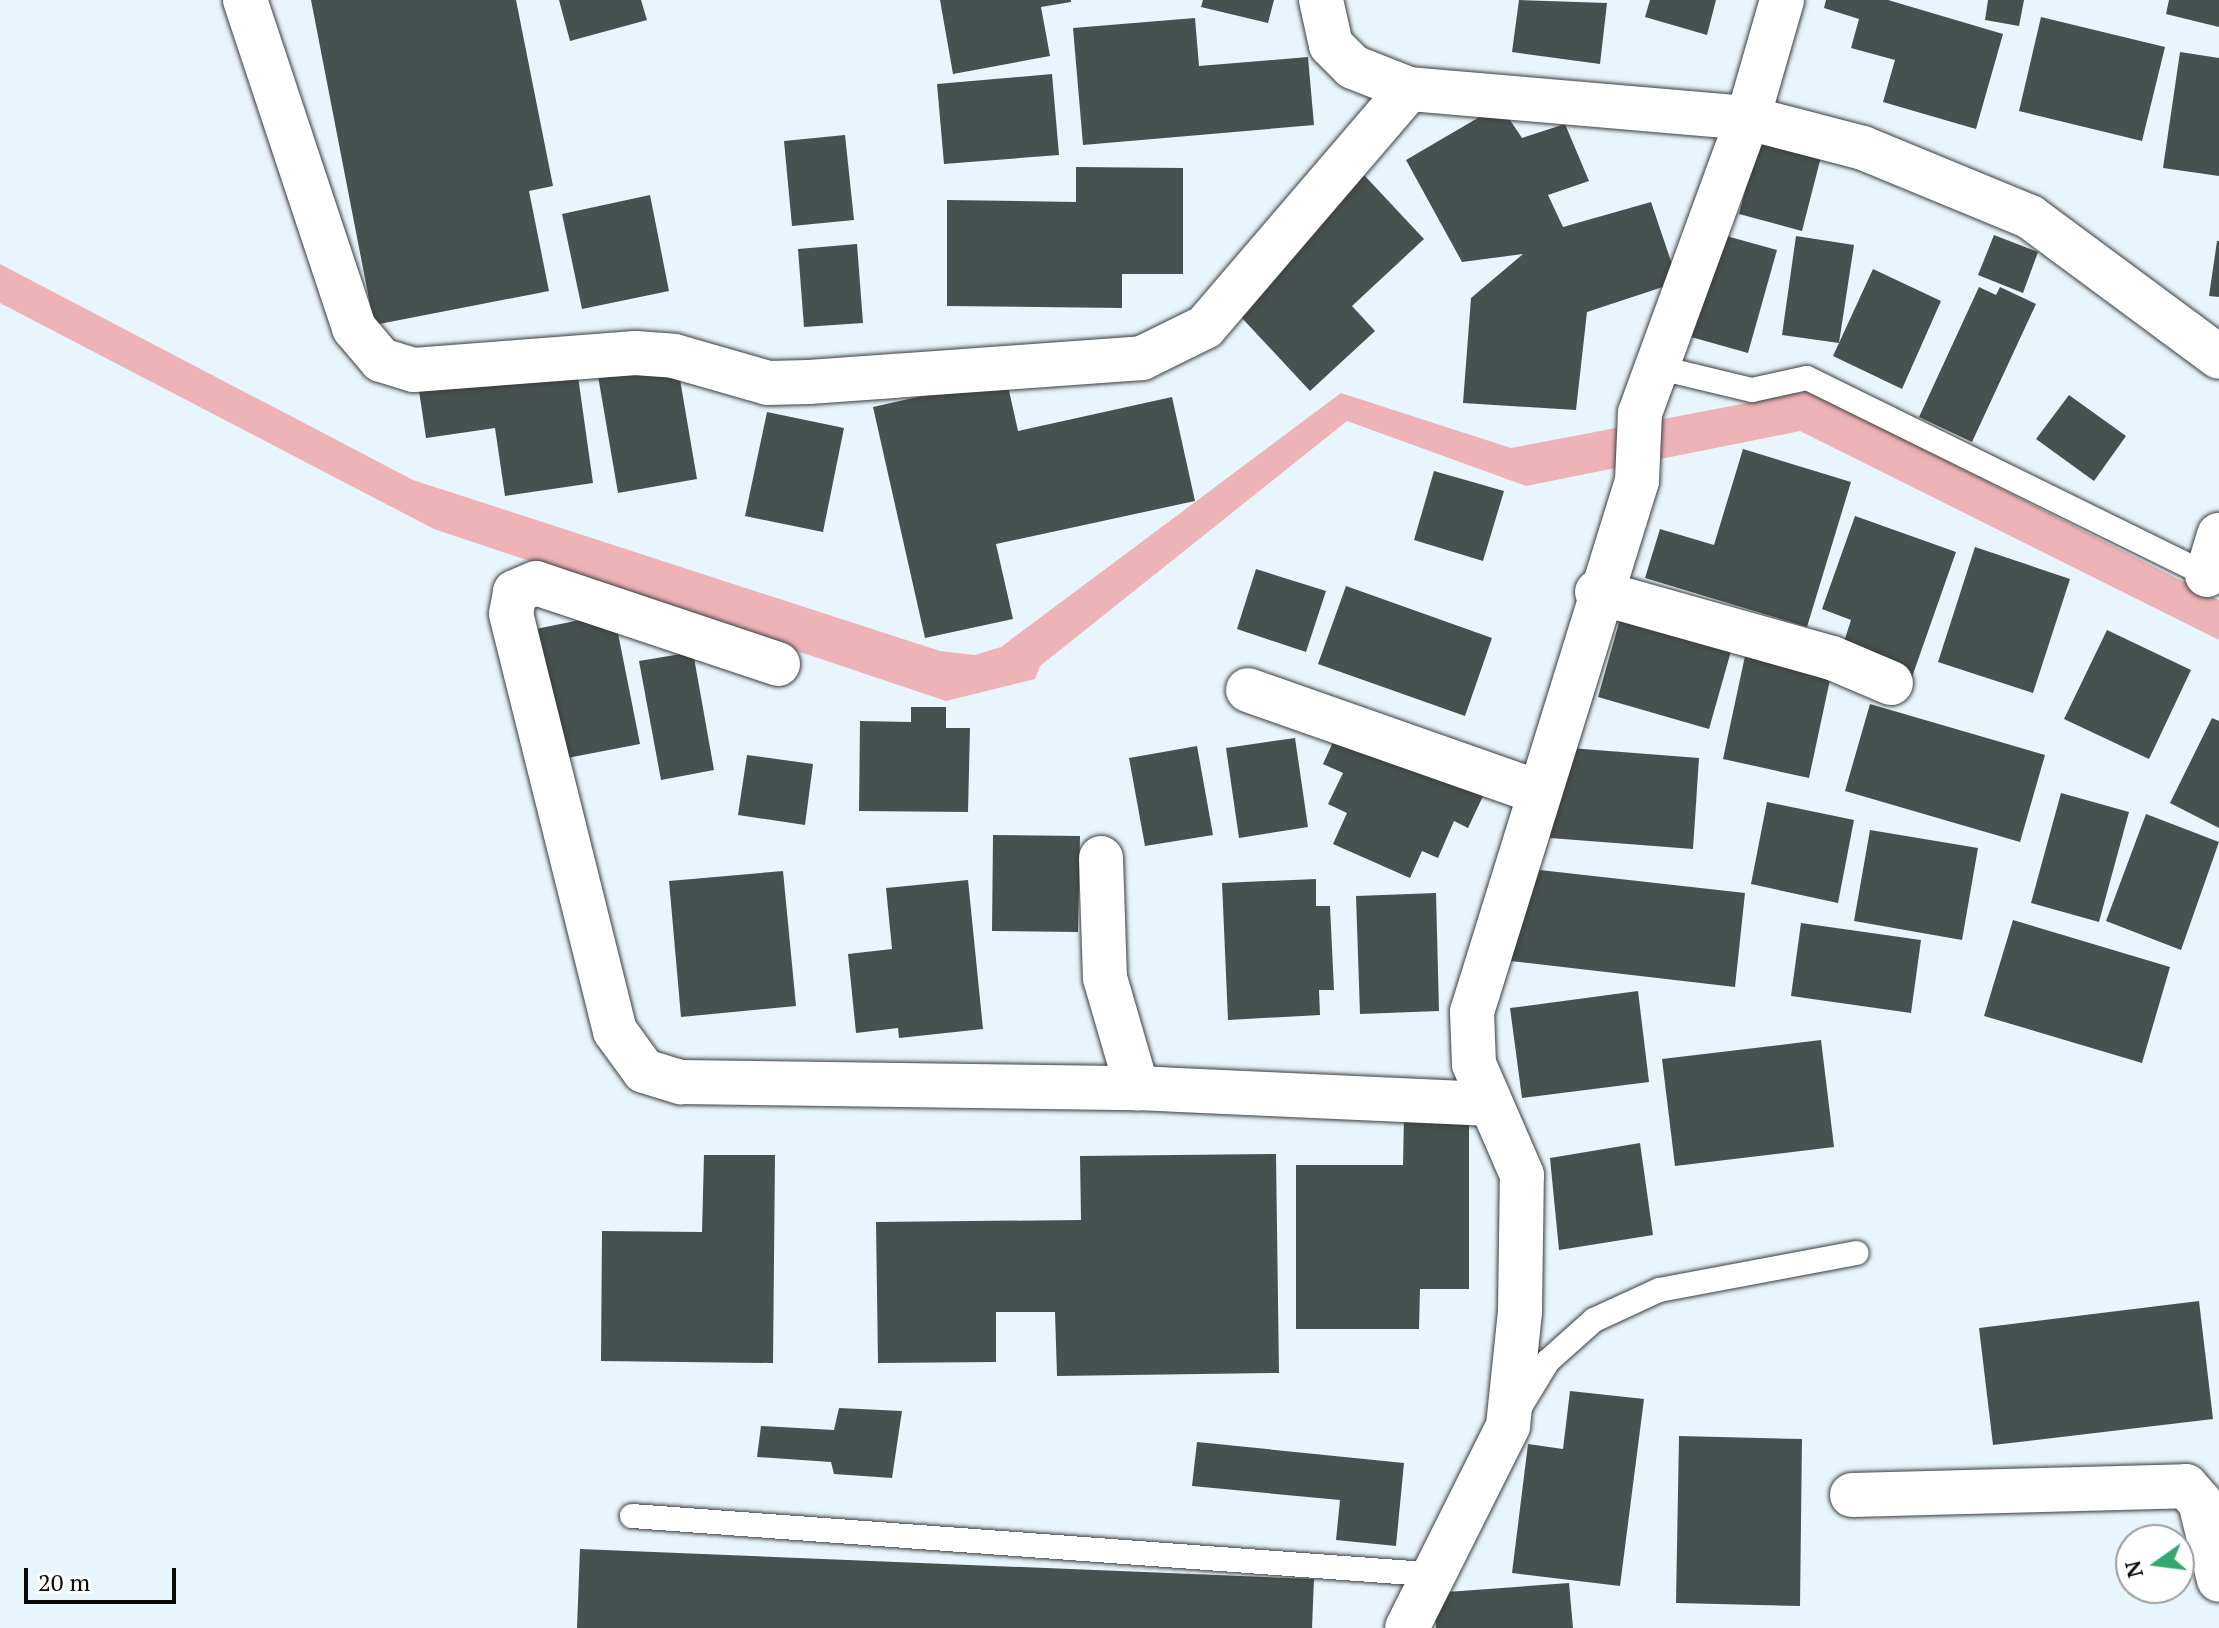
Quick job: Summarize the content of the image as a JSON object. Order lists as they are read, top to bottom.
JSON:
{
  "scale_bar": "20 m",
  "north": "left"
}
